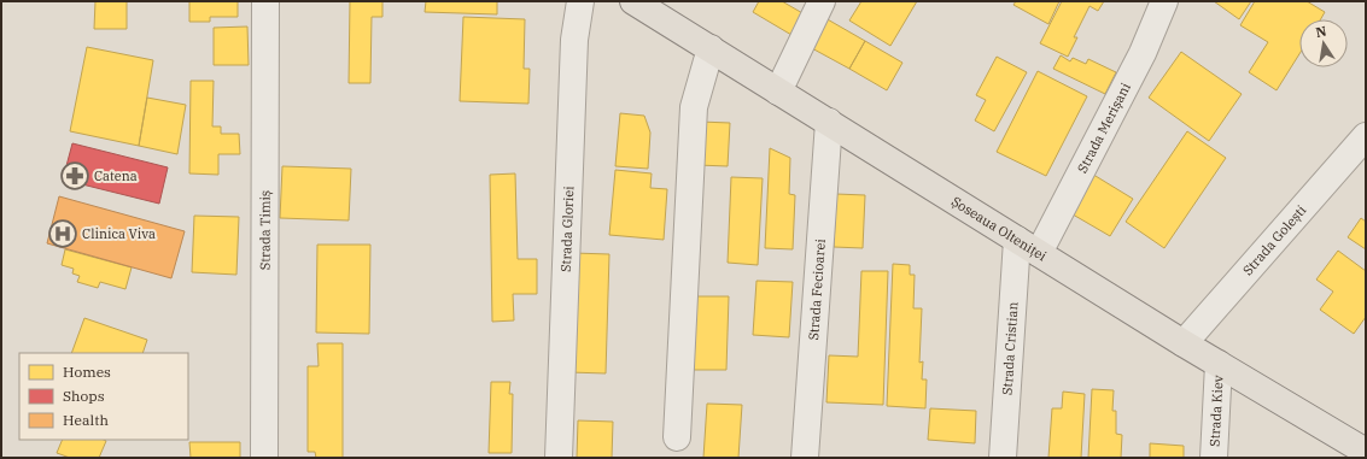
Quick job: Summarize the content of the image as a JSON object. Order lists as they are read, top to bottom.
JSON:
{
  "streets": {
    "main road": ["Șoseaua Olteniței"],
    "street": [
      "Strada Merișani",
      "Strada Timiș",
      "Strada Gloriei",
      "Strada Golești",
      "Strada Fecioarei",
      "Strada Cristian",
      "Strada Kiev"
    ]
  },
  "crossings": [
    ["Strada Merișani", "Șoseaua Olteniței"],
    ["Șoseaua Olteniței", "Strada Golești"],
    ["Șoseaua Olteniței", "Strada Fecioarei"],
    ["Șoseaua Olteniței", "Strada Cristian"],
    ["Șoseaua Olteniței", "Strada Kiev"]
  ],
  "places": {
    "pharmacy": ["Catena"],
    "hospital": ["Clinica Viva"]
  },
  "legend": ["Homes", "Shops", "Health"],
  "north": "top"
}
